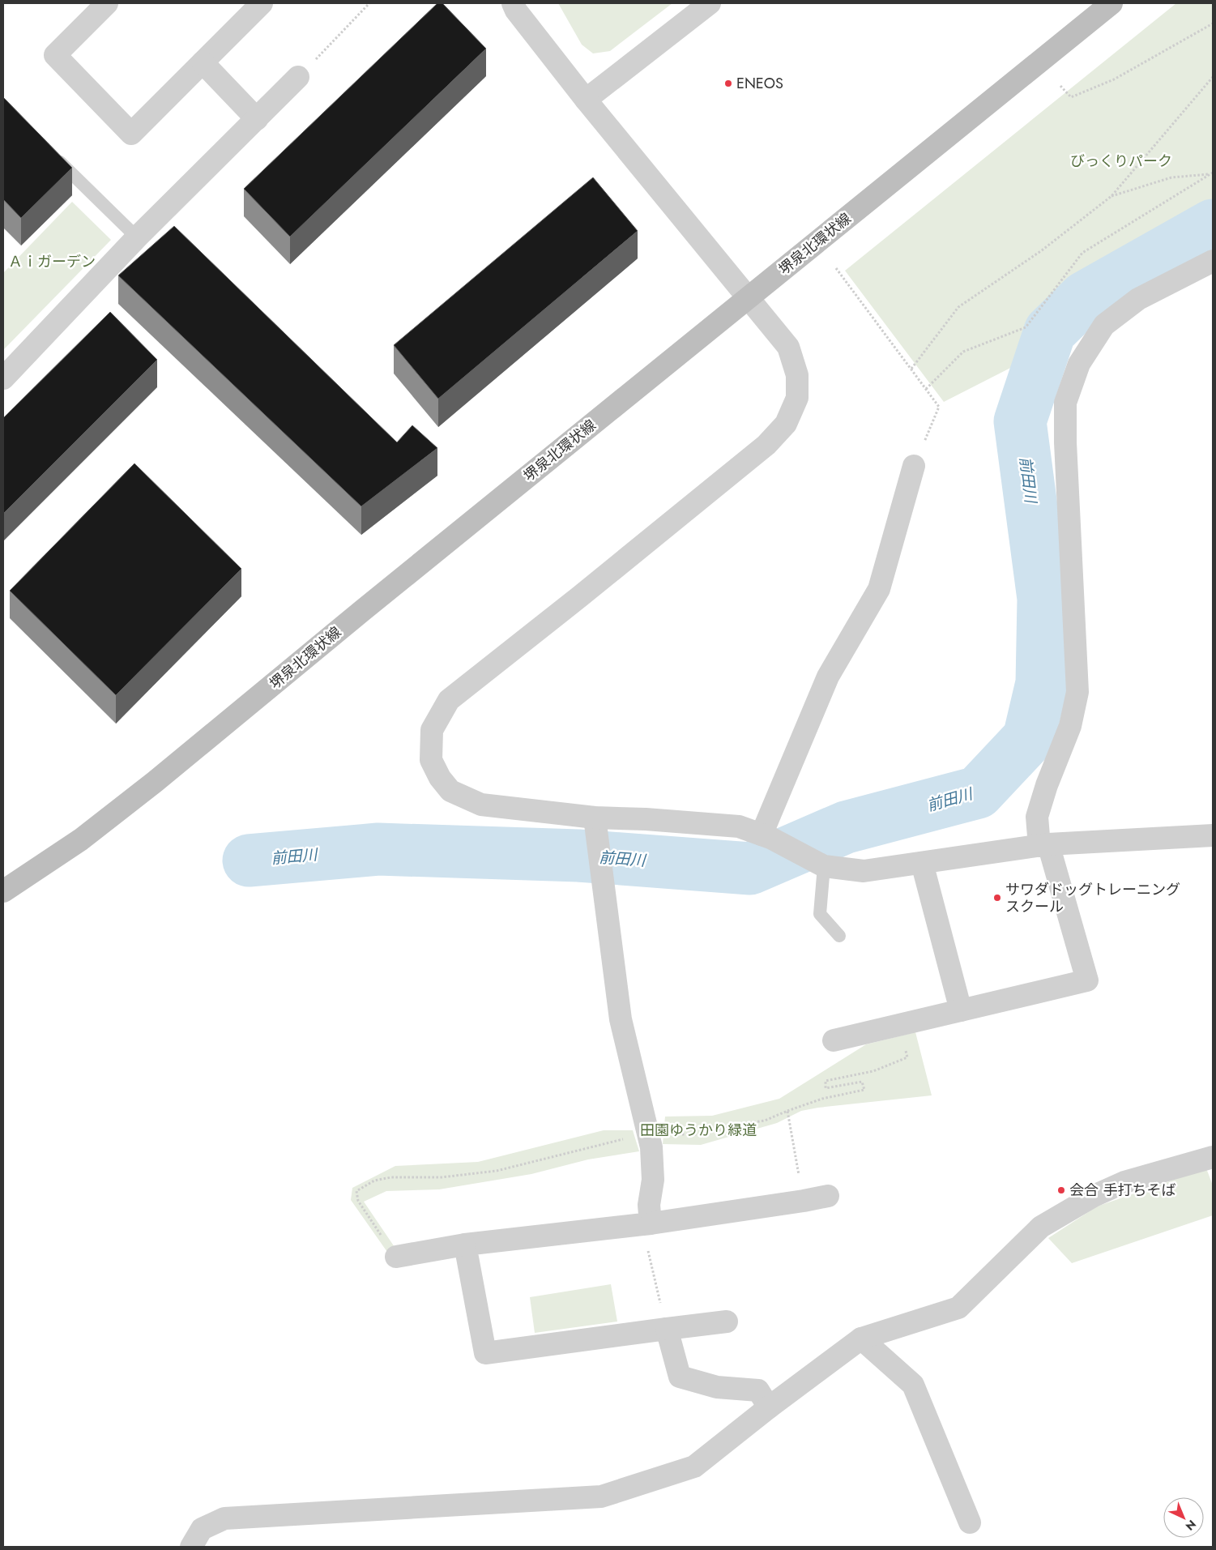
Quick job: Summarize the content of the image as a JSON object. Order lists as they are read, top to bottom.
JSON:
{
  "streets": {
    "main road": ["堺泉北環状線"]
  },
  "water": ["前田川"],
  "parks": ["びっくりパーク", "Ａｉガーデン", "田園ゆうかり緑道"],
  "places": ["ENEOS", "サワダドッグトレーニング スクール", "会合 手打ちそば"],
  "north": "bottom right"
}
